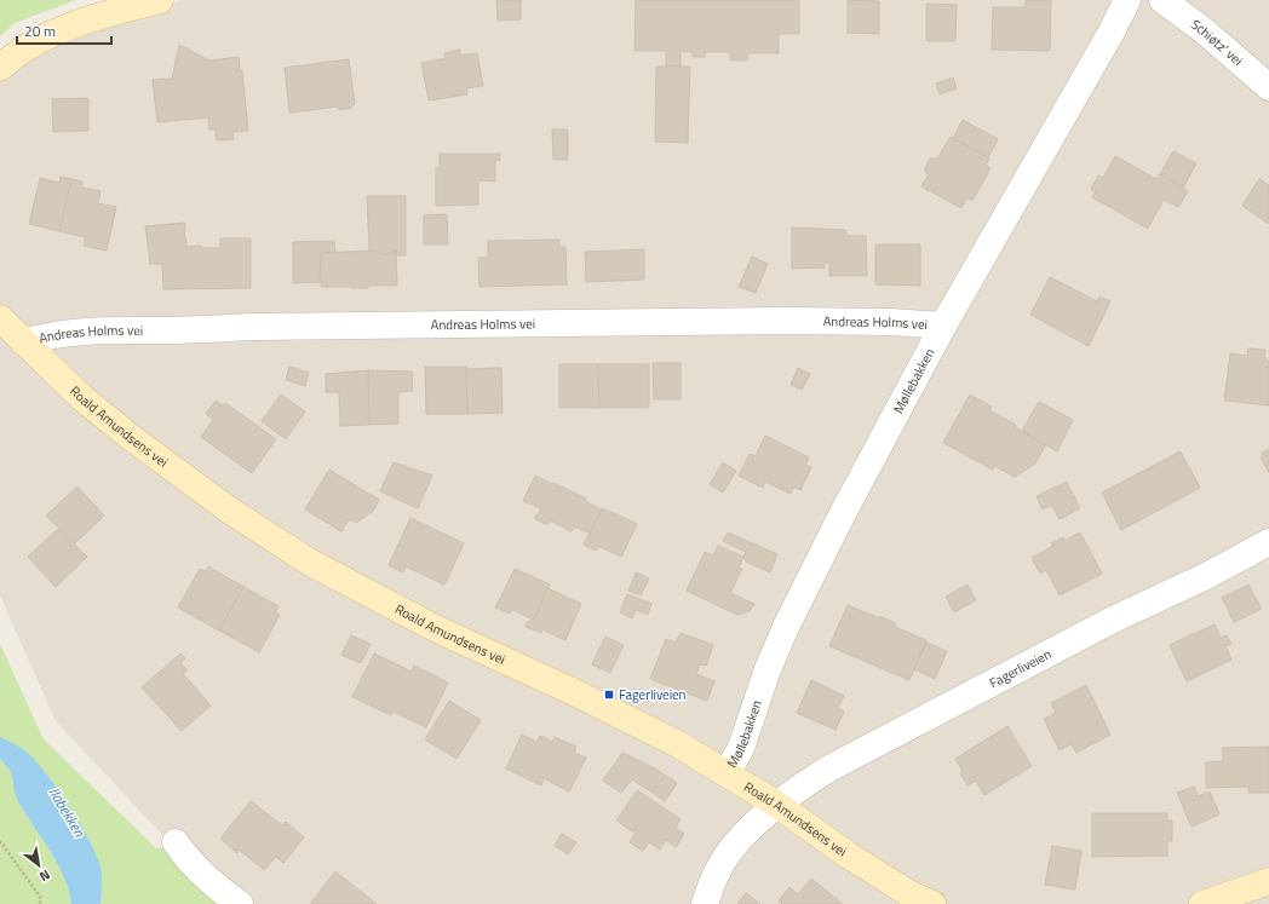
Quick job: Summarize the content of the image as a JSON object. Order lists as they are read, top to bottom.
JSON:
{
  "streets": {
    "street": [
      "Schiøtz' vei",
      "Andreas Holms vei",
      "Møllebakken",
      "Roald Amundsens vei",
      "Fagerliveien"
    ]
  },
  "crossings": [
    ["Andreas Holms vei", "Møllebakken"],
    ["Andreas Holms vei", "Roald Amundsens vei"],
    ["Møllebakken", "Roald Amundsens vei"],
    ["Roald Amundsens vei", "Fagerliveien"]
  ],
  "water": ["Ilabekken"],
  "places": {
    "transit": ["Fagerliveien"]
  },
  "scale_bar": "20 m",
  "north": "bottom right"
}
